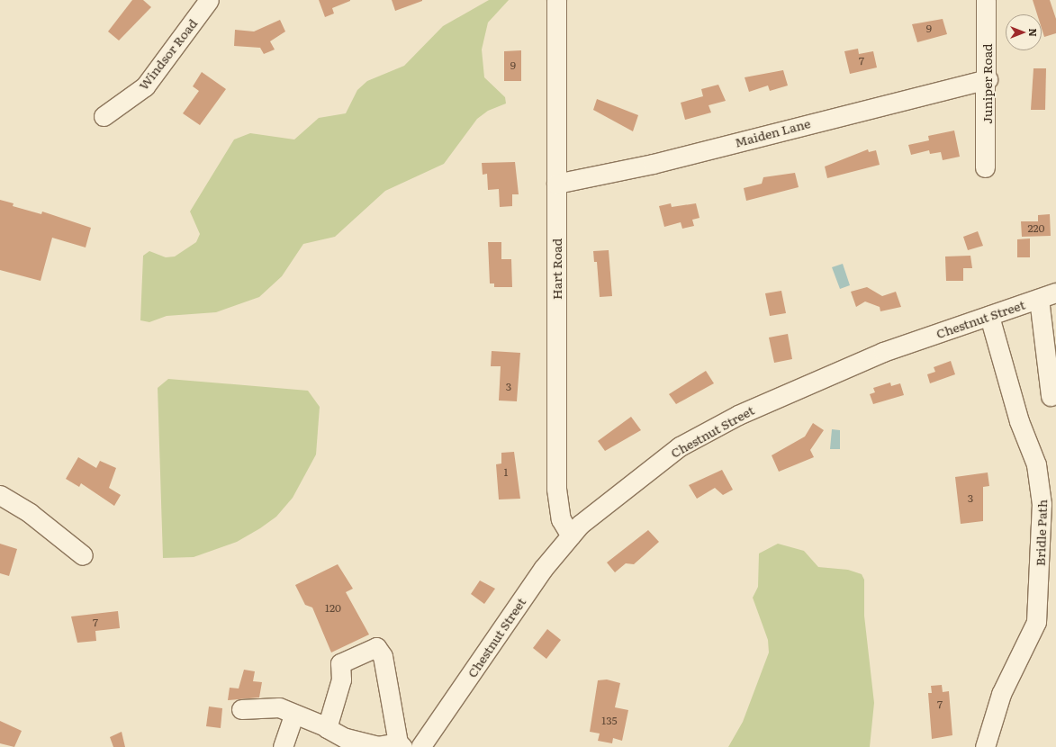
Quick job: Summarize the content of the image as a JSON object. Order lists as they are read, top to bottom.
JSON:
{
  "streets": {
    "street": [
      "Windsor Road",
      "Juniper Road",
      "Maiden Lane",
      "Hart Road",
      "Chestnut Street",
      "Bridle Path"
    ]
  },
  "crossings": [
    ["Juniper Road", "Maiden Lane"],
    ["Maiden Lane", "Hart Road"],
    ["Hart Road", "Chestnut Street"],
    ["Chestnut Street", "Bridle Path"]
  ],
  "house_numbers": [
    "9",
    "7",
    "9",
    "220",
    "3",
    "1",
    "3",
    "120",
    "7",
    "7",
    "135"
  ],
  "north": "right"
}
